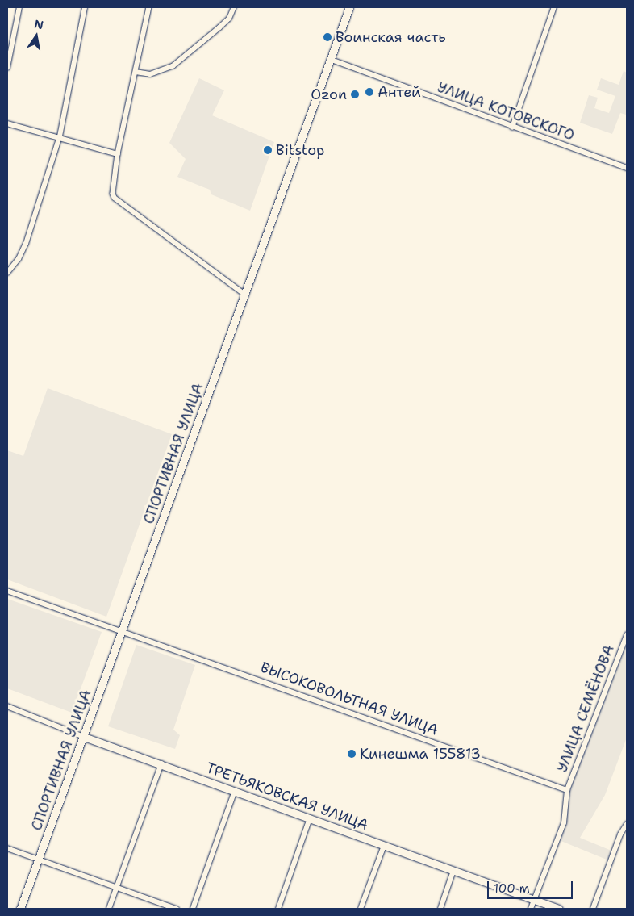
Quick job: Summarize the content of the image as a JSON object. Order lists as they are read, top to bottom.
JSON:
{
  "streets": {
    "street": [
      "УЛИЦА КОТОВСКОГО",
      "СПОРТИВНАЯ УЛИЦА",
      "ВЫСОКОВОЛЬТНАЯ УЛИЦА",
      "УЛИЦА СЕМЁНОВА",
      "ТРЕТЬЯКОВСКАЯ УЛИЦА"
    ]
  },
  "crossings": [
    ["УЛИЦА КОТОВСКОГО", "СПОРТИВНАЯ УЛИЦА"],
    ["СПОРТИВНАЯ УЛИЦА", "ВЫСОКОВОЛЬТНАЯ УЛИЦА"],
    ["СПОРТИВНАЯ УЛИЦА", "ТРЕТЬЯКОВСКАЯ УЛИЦА"],
    ["ВЫСОКОВОЛЬТНАЯ УЛИЦА", "УЛИЦА СЕМЁНОВА"],
    ["УЛИЦА СЕМЁНОВА", "ТРЕТЬЯКОВСКАЯ УЛИЦА"]
  ],
  "places": [
    "Воинская часть",
    "Антей",
    "Ozon",
    "Bitstop",
    "Кинешма 155813"
  ],
  "scale_bar": "100 m",
  "north": "top"
}
